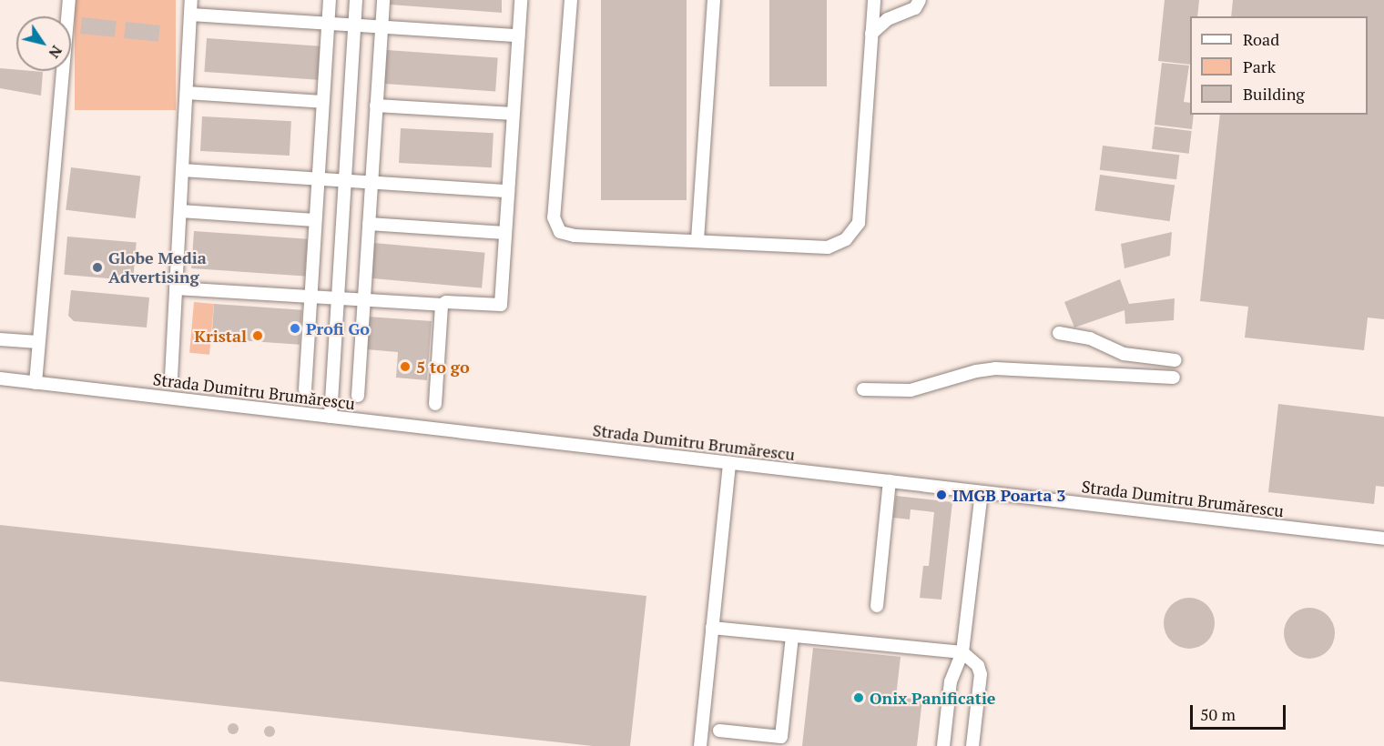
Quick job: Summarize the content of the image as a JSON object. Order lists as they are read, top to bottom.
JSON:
{
  "streets": {
    "street": ["Strada Dumitru Brumărescu"]
  },
  "places": [
    "Globe Media Advertising",
    "Profi Go",
    "Kristal",
    "5 to go",
    "IMGB Poarta 3",
    "Onix Panificatie"
  ],
  "legend": ["Road", "Park", "Building"],
  "scale_bar": "50 m",
  "north": "bottom right"
}
